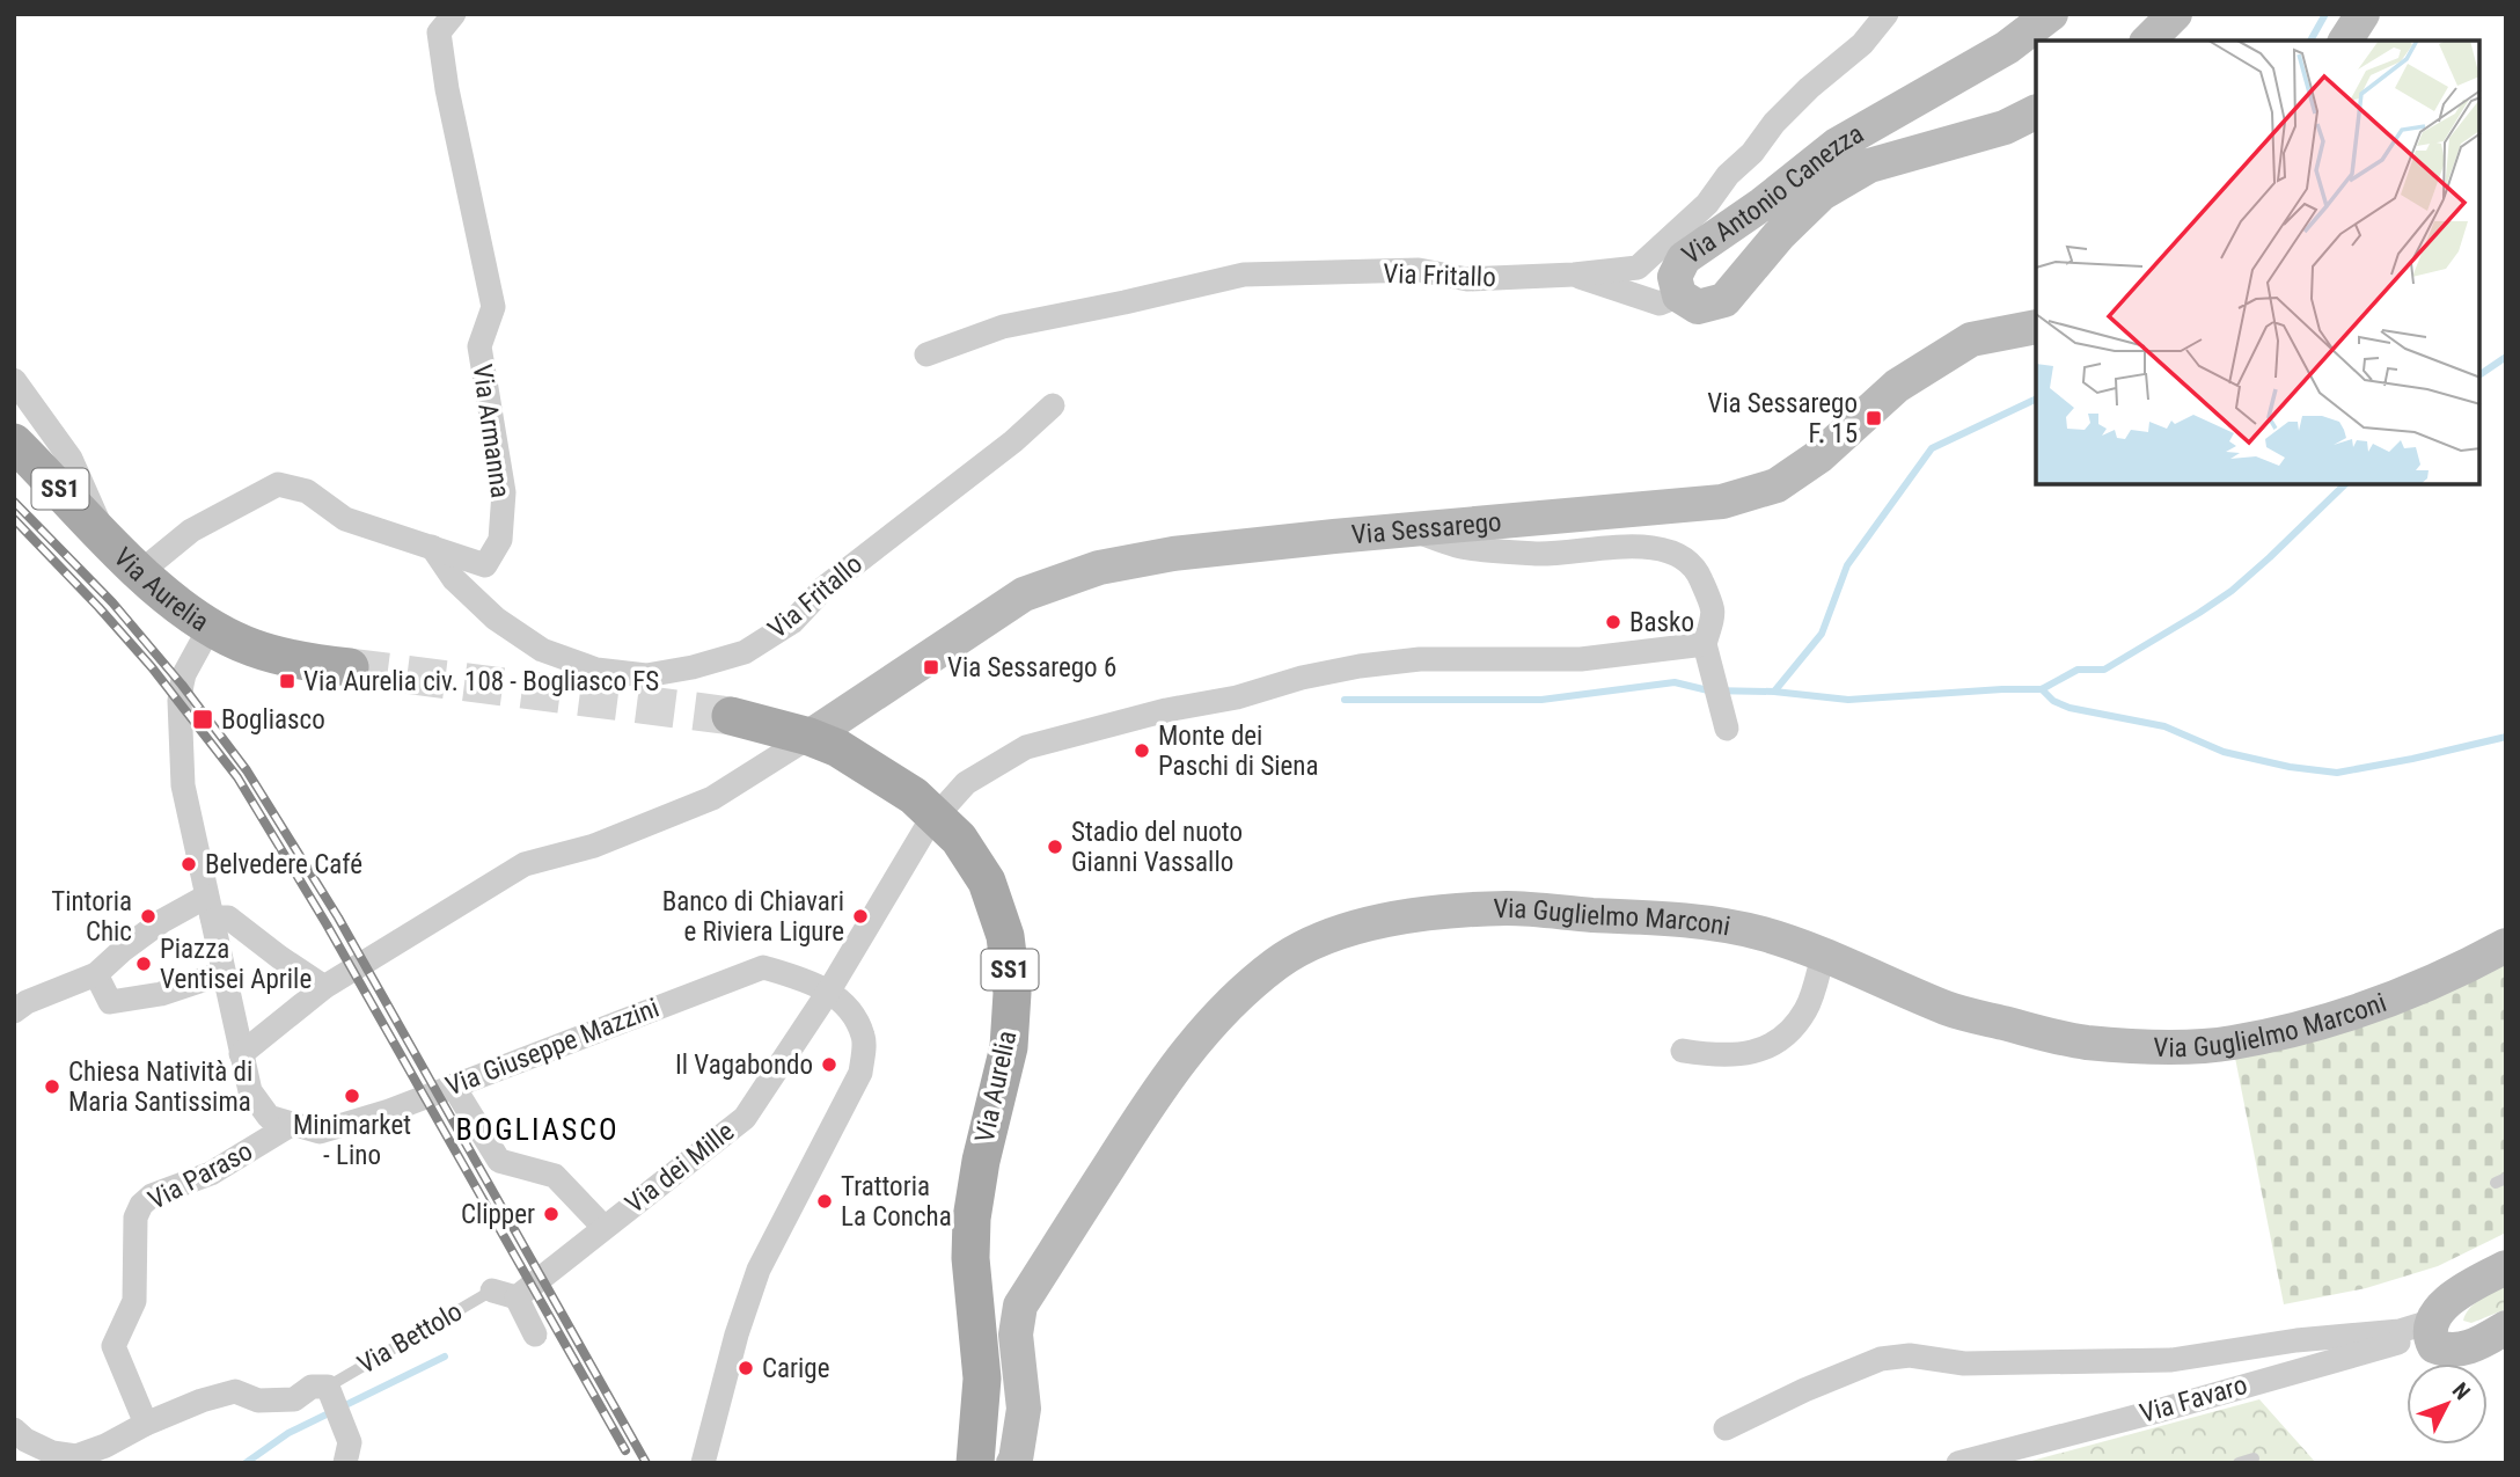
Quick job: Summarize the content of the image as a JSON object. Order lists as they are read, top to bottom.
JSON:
{
  "streets": {
    "main road": ["SS1", "Via Aurelia"],
    "street": [
      "Via Antonio Canezza",
      "Via Fritallo",
      "Via Armanna",
      "Via Sessarego",
      "Via Guglielmo Marconi",
      "Via Giuseppe Mazzini",
      "Via dei Mille",
      "Via Paraso",
      "Via Favaro"
    ],
    "lane": ["Via Bettolo"]
  },
  "crossings": [
    ["Via Fritallo", "Via Armanna"],
    ["Via Armanna", "Via Aurelia"],
    ["Via Sessarego", "Via Aurelia"],
    ["Via Aurelia", "Via Giuseppe Mazzini"],
    ["Via Giuseppe Mazzini", "Via dei Mille"],
    ["Via Giuseppe Mazzini", "Via Paraso"],
    ["Via dei Mille", "Via Bettolo"]
  ],
  "districts": ["BOGLIASCO"],
  "places": {
    "transit": [
      "Via Sessarego F. 15",
      "Via Sessarego 6",
      "Via Aurelia civ. 108 - Bogliasco FS",
      "Bogliasco"
    ],
    "other": [
      "Basko",
      "Monte dei Paschi di Siena",
      "Stadio del nuoto Gianni Vassallo",
      "Belvedere Café",
      "Tintoria Chic",
      "Banco di Chiavari e Riviera Ligure",
      "Piazza Ventisei Aprile",
      "Il Vagabondo",
      "Chiesa Natività di Maria Santissima",
      "Minimarket - Lino",
      "Trattoria La Concha",
      "Clipper",
      "Carige"
    ]
  },
  "north": "top right"
}
